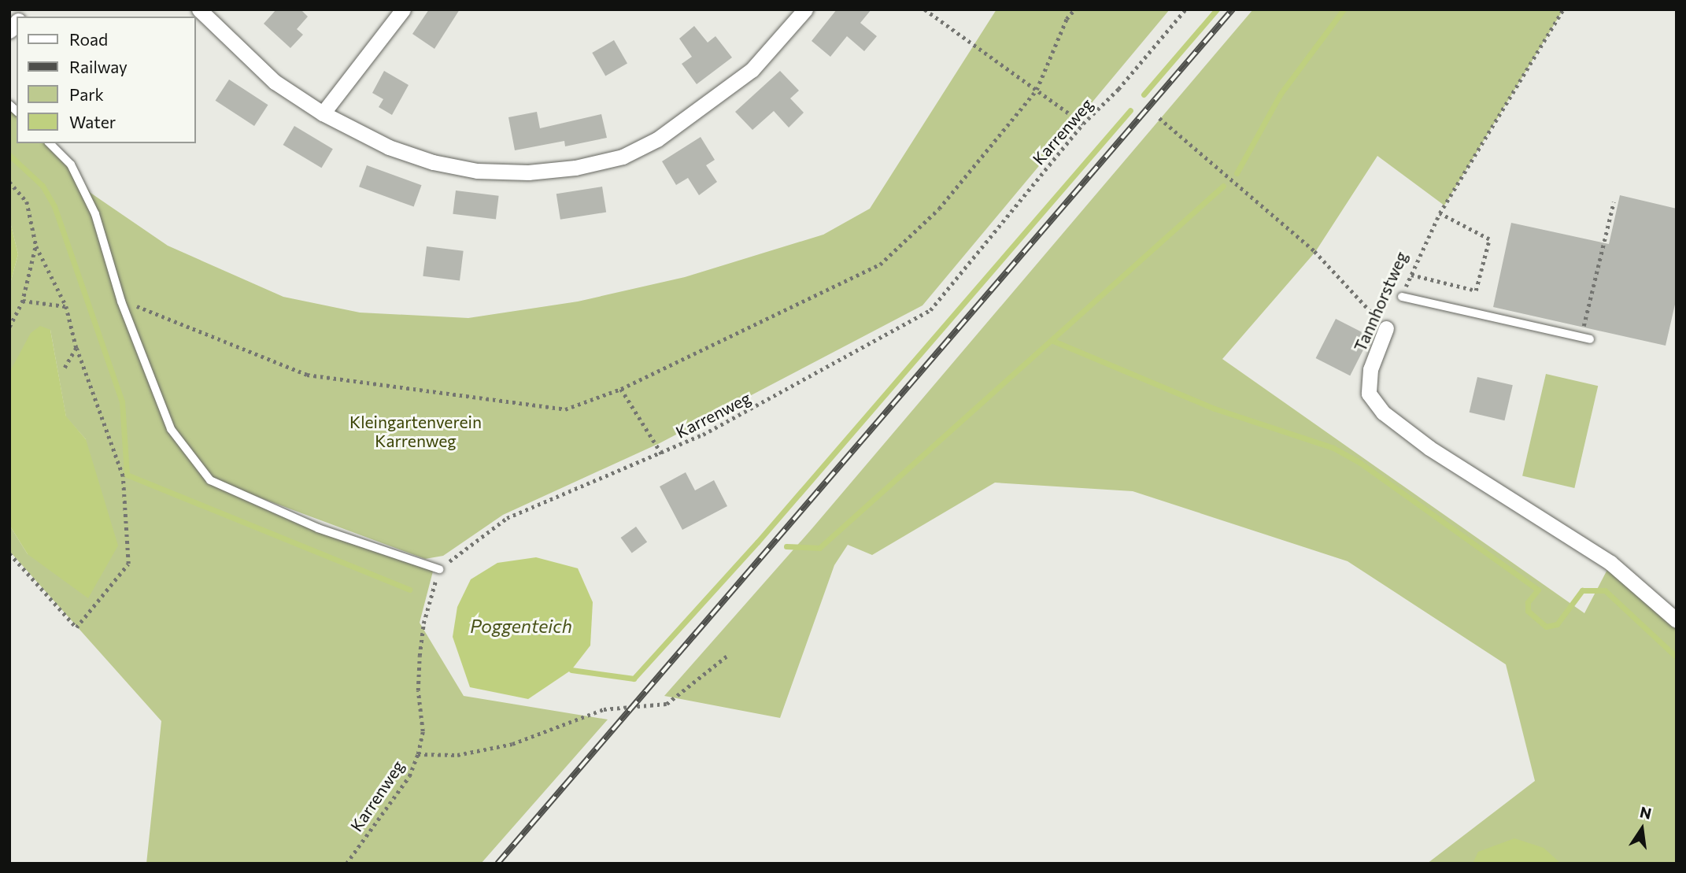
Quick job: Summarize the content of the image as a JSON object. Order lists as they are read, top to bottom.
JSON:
{
  "streets": {
    "street": ["Tannhorstweg"],
    "path": ["Karrenweg"]
  },
  "water": ["Poggenteich"],
  "parks": ["Kleingartenverein Karrenweg"],
  "legend": [
    "Road",
    "Railway",
    "Park",
    "Water"
  ],
  "north": "top"
}
